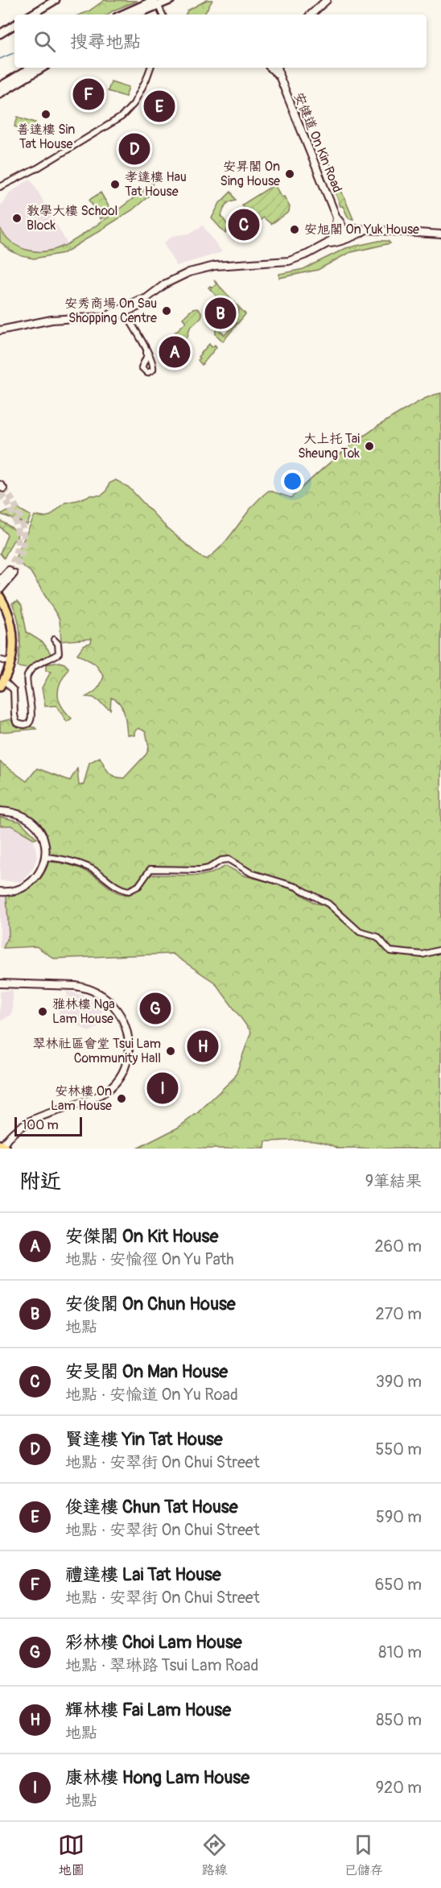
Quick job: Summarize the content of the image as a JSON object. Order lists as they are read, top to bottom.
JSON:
{
  "streets": {
    "street": ["安健道 On Kin Road"]
  },
  "places": [
    "善達樓 Sin Tat House",
    "安昇閣 On Sing House",
    "孝達樓 Hau Tat House",
    "教學大樓 School Block",
    "安旭閣 On Yuk House",
    "安秀商場 On Sau Shopping Centre",
    "大上托 Tai Sheung Tok",
    "雅林樓 Nga Lam House",
    "翠林社區會堂 Tsui Lam Community Hall",
    "安林樓 On Lam House"
  ],
  "scale_bar": "100 m",
  "page": {
    "search": "搜尋地點",
    "pins": [
      "F",
      "E",
      "D",
      "C",
      "B",
      "A",
      "G",
      "H",
      "I"
    ],
    "scale": "100 m",
    "heading": ["附近", "9筆結果"],
    "list": [
      {
        "mark": "A",
        "name": "安傑閣 On Kit House",
        "note": "地點 · 安愉徑 On Yu Path",
        "value": "260 m"
      },
      {
        "mark": "B",
        "name": "安俊閣 On Chun House",
        "note": "地點",
        "value": "270 m"
      },
      {
        "mark": "C",
        "name": "安旻閣 On Man House",
        "note": "地點 · 安愉道 On Yu Road",
        "value": "390 m"
      },
      {
        "mark": "D",
        "name": "賢達樓 Yin Tat House",
        "note": "地點 · 安翠街 On Chui Street",
        "value": "550 m"
      },
      {
        "mark": "E",
        "name": "俊達樓 Chun Tat House",
        "note": "地點 · 安翠街 On Chui Street",
        "value": "590 m"
      },
      {
        "mark": "F",
        "name": "禮達樓 Lai Tat House",
        "note": "地點 · 安翠街 On Chui Street",
        "value": "650 m"
      },
      {
        "mark": "G",
        "name": "彩林樓 Choi Lam House",
        "note": "地點 · 翠琳路 Tsui Lam Road",
        "value": "810 m"
      },
      {
        "mark": "H",
        "name": "輝林樓 Fai Lam House",
        "note": "地點",
        "value": "850 m"
      },
      {
        "mark": "I",
        "name": "康林樓 Hong Lam House",
        "note": "地點",
        "value": "920 m"
      }
    ],
    "nav": ["地圖", "路線", "已儲存"]
  }
}
